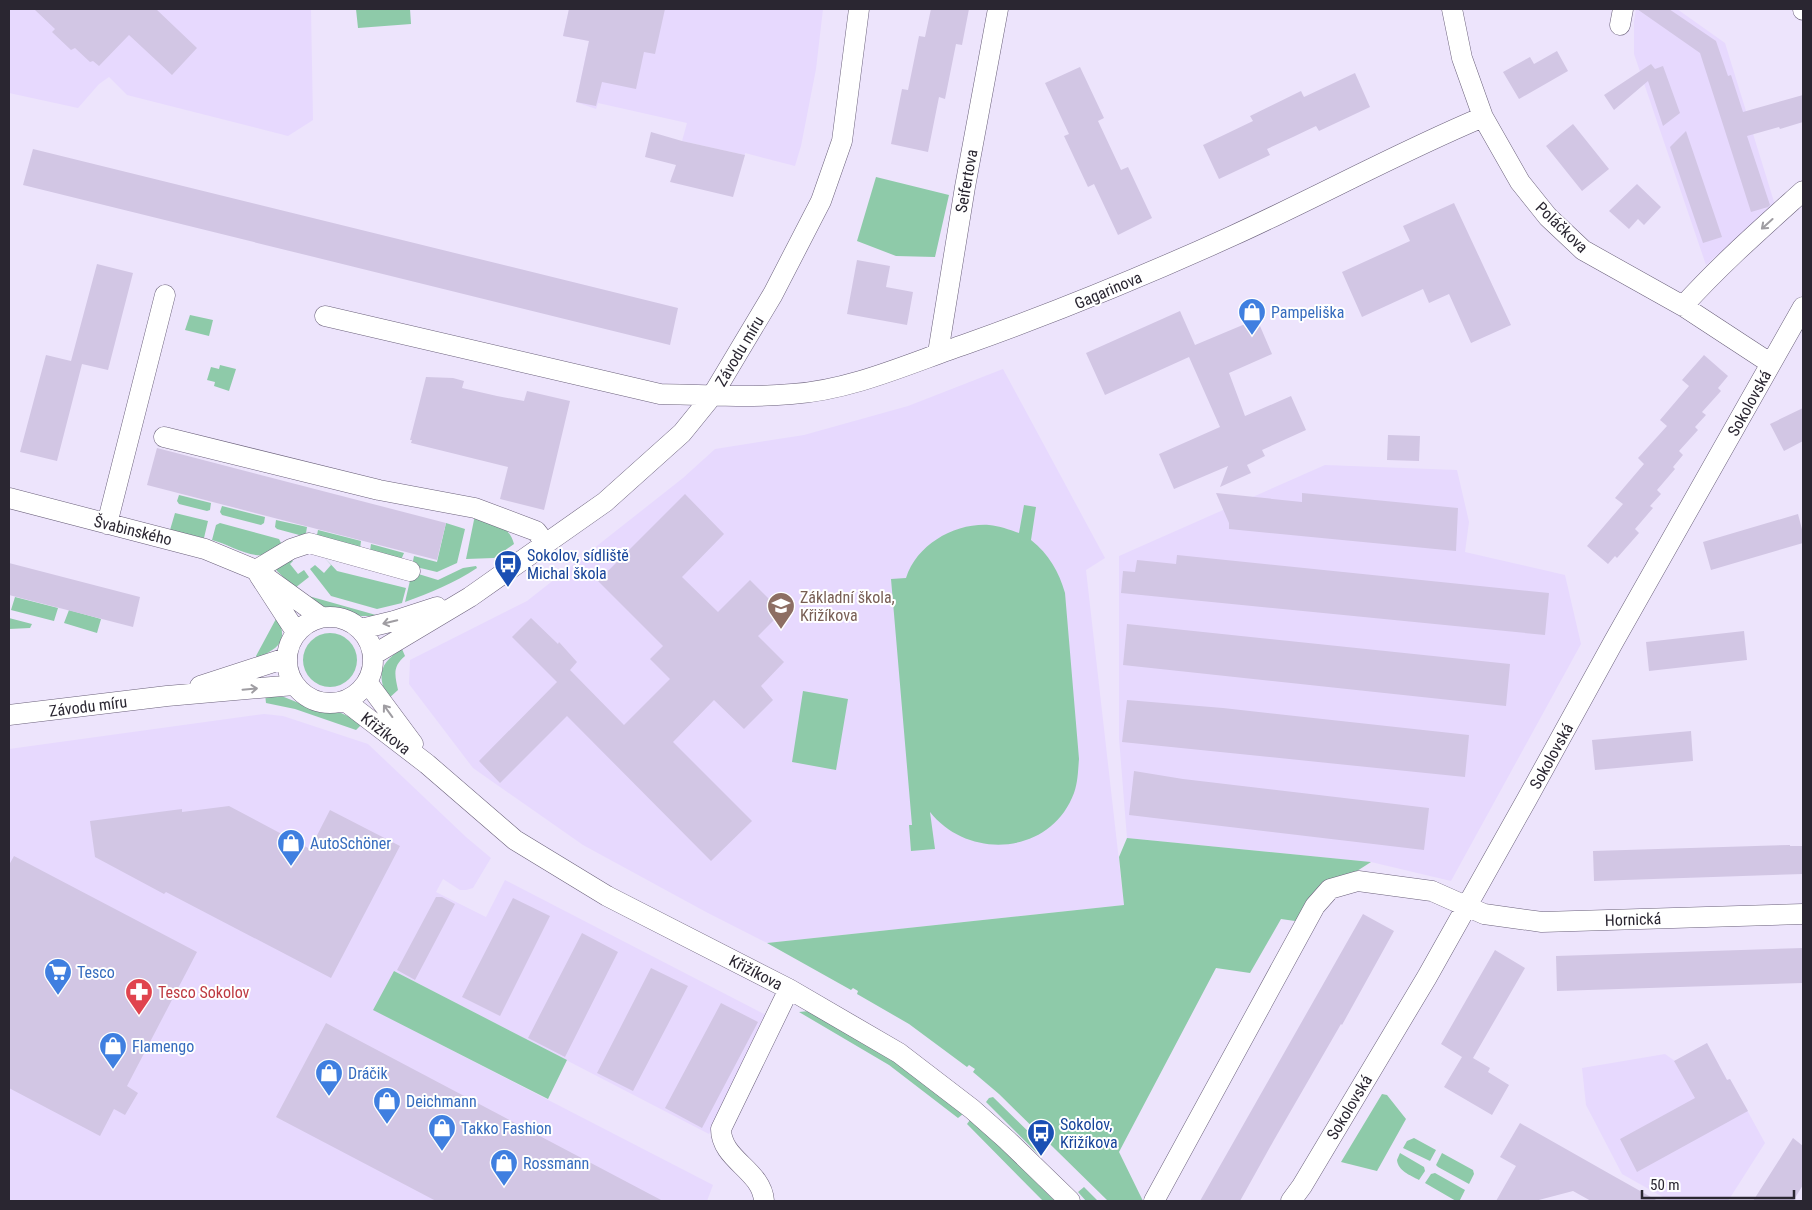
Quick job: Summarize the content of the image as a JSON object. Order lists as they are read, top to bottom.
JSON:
{
  "streets": {
    "street": [
      "Seifertova",
      "Poláčkova",
      "Gagarinova",
      "Závodu míru",
      "Sokolovská",
      "Švabinského",
      "Křižíkova",
      "Hornická"
    ]
  },
  "crossings": [
    ["Seifertova", "Gagarinova"],
    ["Poláčkova", "Gagarinova"],
    ["Poláčkova", "Sokolovská"],
    ["Gagarinova", "Závodu míru"],
    ["Závodu míru", "Švabinského"],
    ["Závodu míru", "Křižíkova"],
    ["Sokolovská", "Hornická"],
    ["Švabinského", "Křižíkova"]
  ],
  "places": {
    "shop": [
      "Pampeliška",
      "AutoSchöner",
      "Flamengo",
      "Dráčik",
      "Deichmann",
      "Takko Fashion",
      "Rossmann"
    ],
    "bus stop": ["Sokolov, sídliště Michal škola", "Sokolov, Křižíkova"],
    "school or university": ["Základní škola, Křižíkova"],
    "supermarket": ["Tesco"],
    "pharmacy": ["Tesco Sokolov"]
  },
  "scale_bar": "50 m"
}
